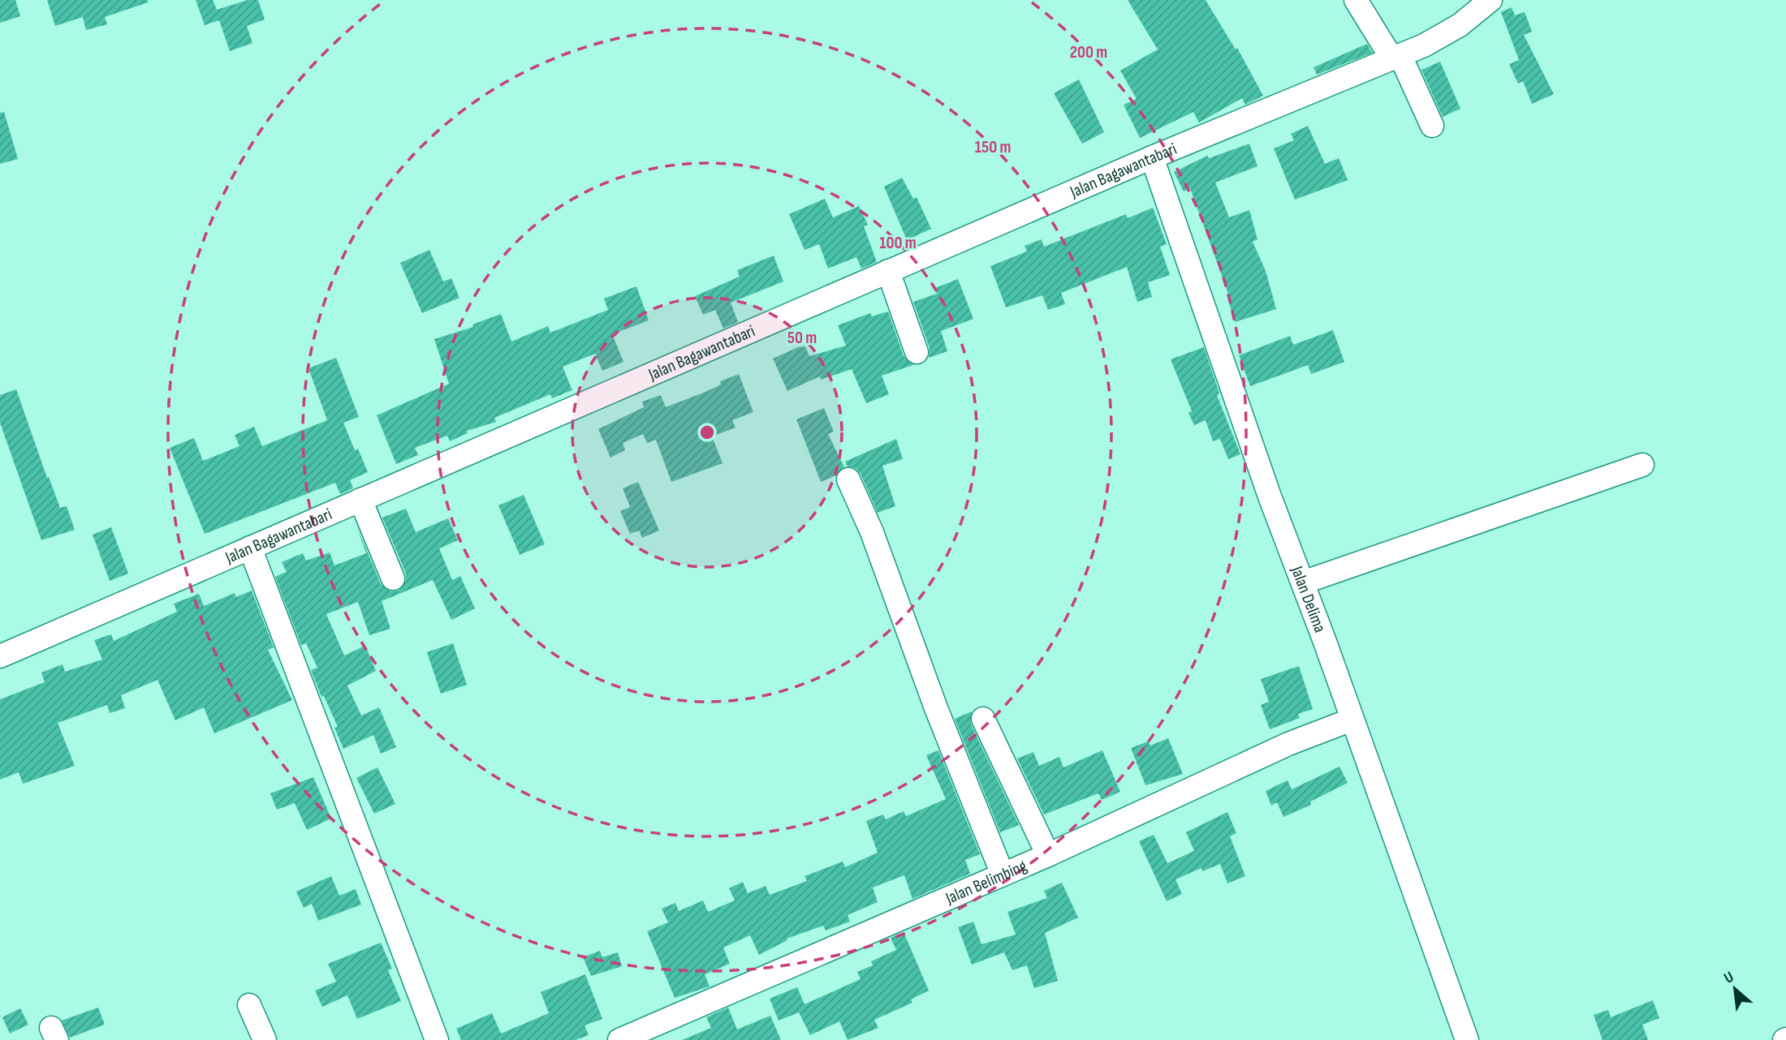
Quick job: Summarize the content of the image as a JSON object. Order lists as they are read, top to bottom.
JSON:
{
  "streets": {
    "street": ["Jalan Bagawantabari", "Jalan Delima", "Jalan Belimbing"]
  },
  "crossings": [
    ["Jalan Bagawantabari", "Jalan Delima"],
    ["Jalan Delima", "Jalan Belimbing"]
  ],
  "north": "top left",
  "rings": [
    "200 m",
    "150 m",
    "100 m",
    "50 m"
  ]
}
